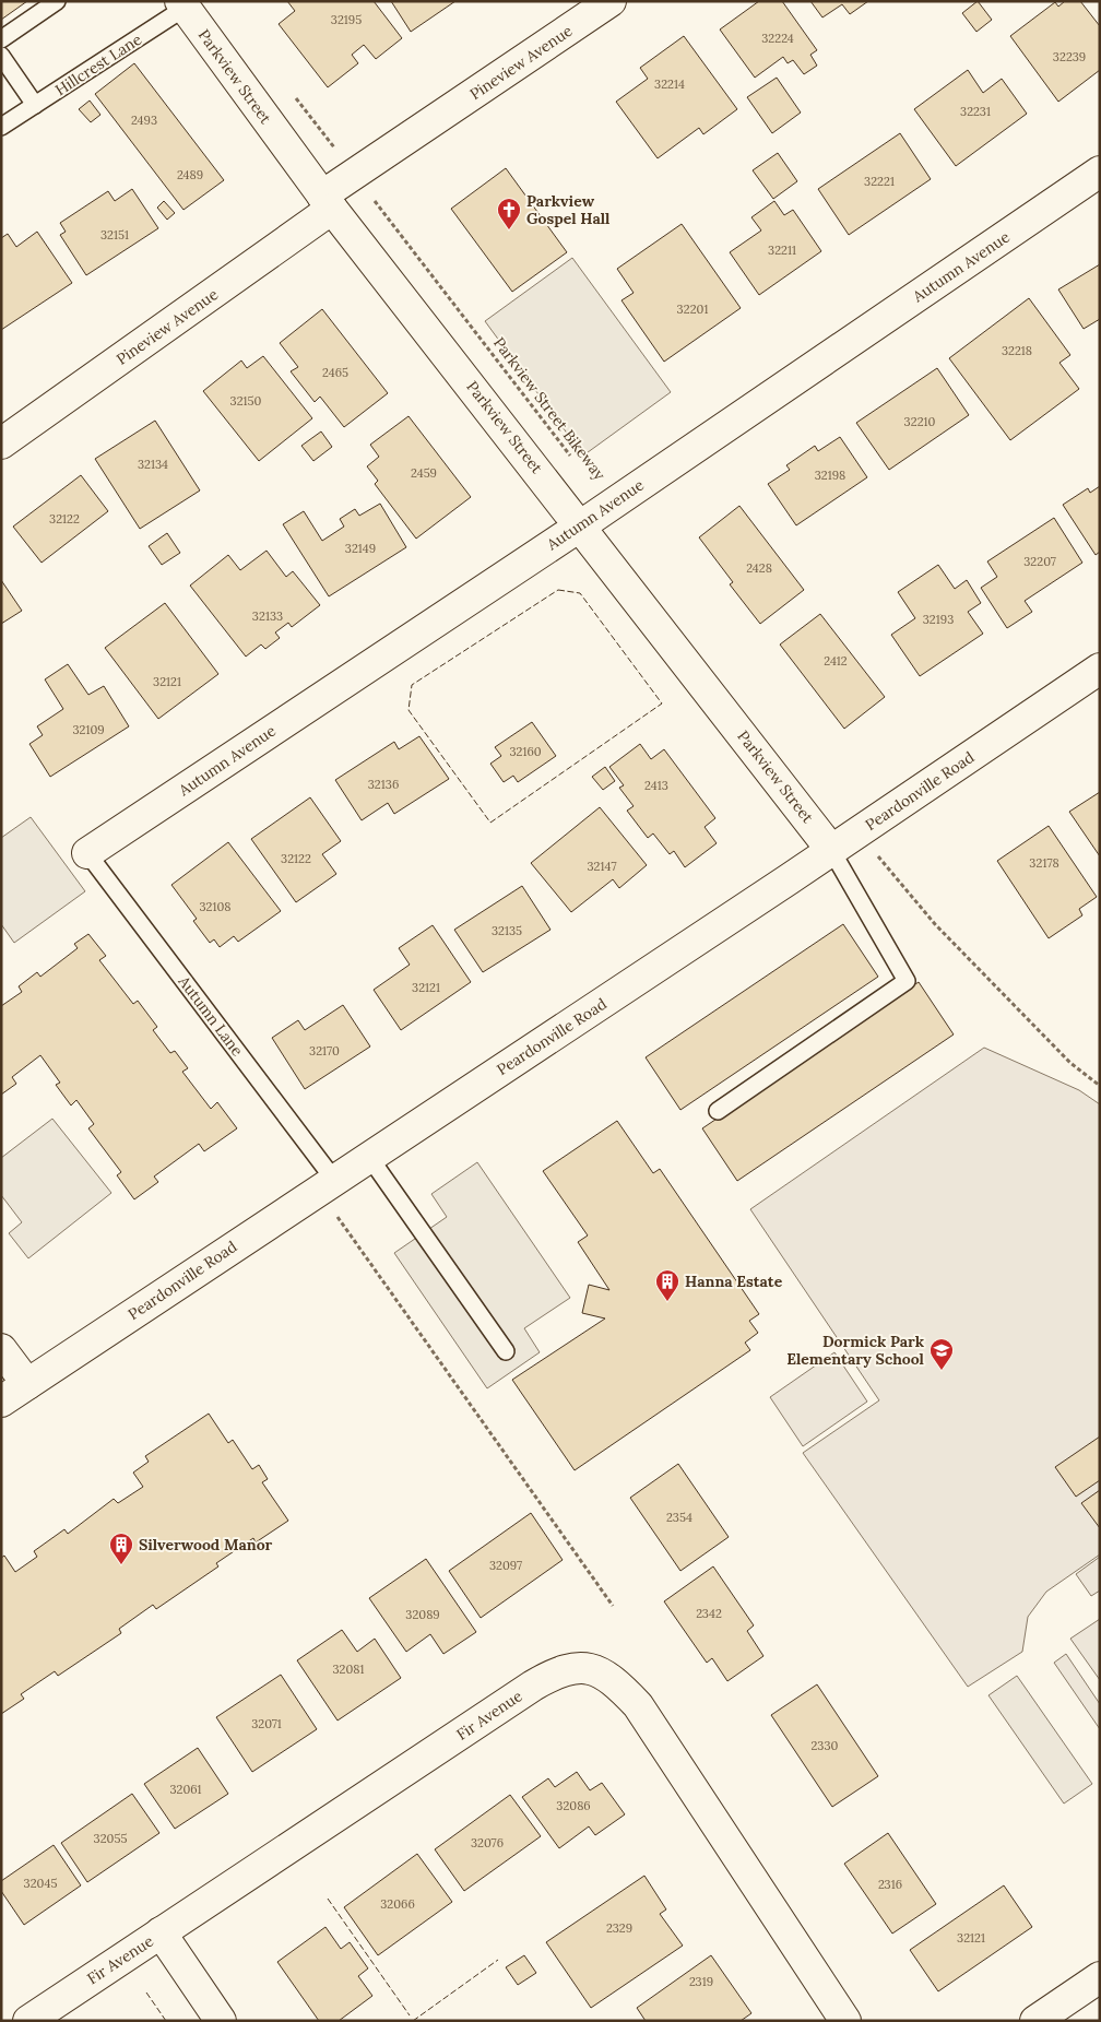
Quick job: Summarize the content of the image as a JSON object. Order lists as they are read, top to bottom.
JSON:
{
  "streets": {
    "street": [
      "Pineview Avenue",
      "Parkview Street",
      "Autumn Avenue",
      "Peardonville Road",
      "Fir Avenue"
    ],
    "lane": ["Hillcrest Lane", "Autumn Lane"],
    "path": ["Parkview Street Bikeway"]
  },
  "crossings": [
    ["Pineview Avenue", "Parkview Street"],
    ["Pineview Avenue", "Parkview Street Bikeway"],
    ["Hillcrest Lane", "Parkview Street"],
    ["Parkview Street", "Autumn Avenue"],
    ["Parkview Street", "Peardonville Road"],
    ["Autumn Avenue", "Autumn Lane"],
    ["Peardonville Road", "Autumn Lane"]
  ],
  "places": {
    "church": ["Parkview Gospel Hall"],
    "building": ["Hanna Estate", "Silverwood Manor"],
    "school or university": ["Dormick Park Elementary School"]
  },
  "house_numbers": [
    "32195",
    "32224",
    "32239",
    "32214",
    "32231",
    "2493",
    "2489",
    "32221",
    "32151",
    "32211",
    "32201",
    "32218",
    "2465",
    "32150",
    "32210",
    "32134",
    "2459",
    "32198",
    "32122",
    "32149",
    "32207",
    "2428",
    "32133",
    "32193",
    "2412",
    "32121",
    "32109",
    "32160",
    "32136",
    "2413",
    "32122",
    "32178",
    "32147",
    "32108",
    "32135",
    "32121",
    "32170",
    "2354",
    "32097",
    "2342",
    "32089",
    "32081",
    "32071",
    "2330",
    "32061",
    "32086",
    "32055",
    "32076",
    "32045",
    "2316",
    "32066",
    "2329",
    "32121",
    "2319"
  ]
}
